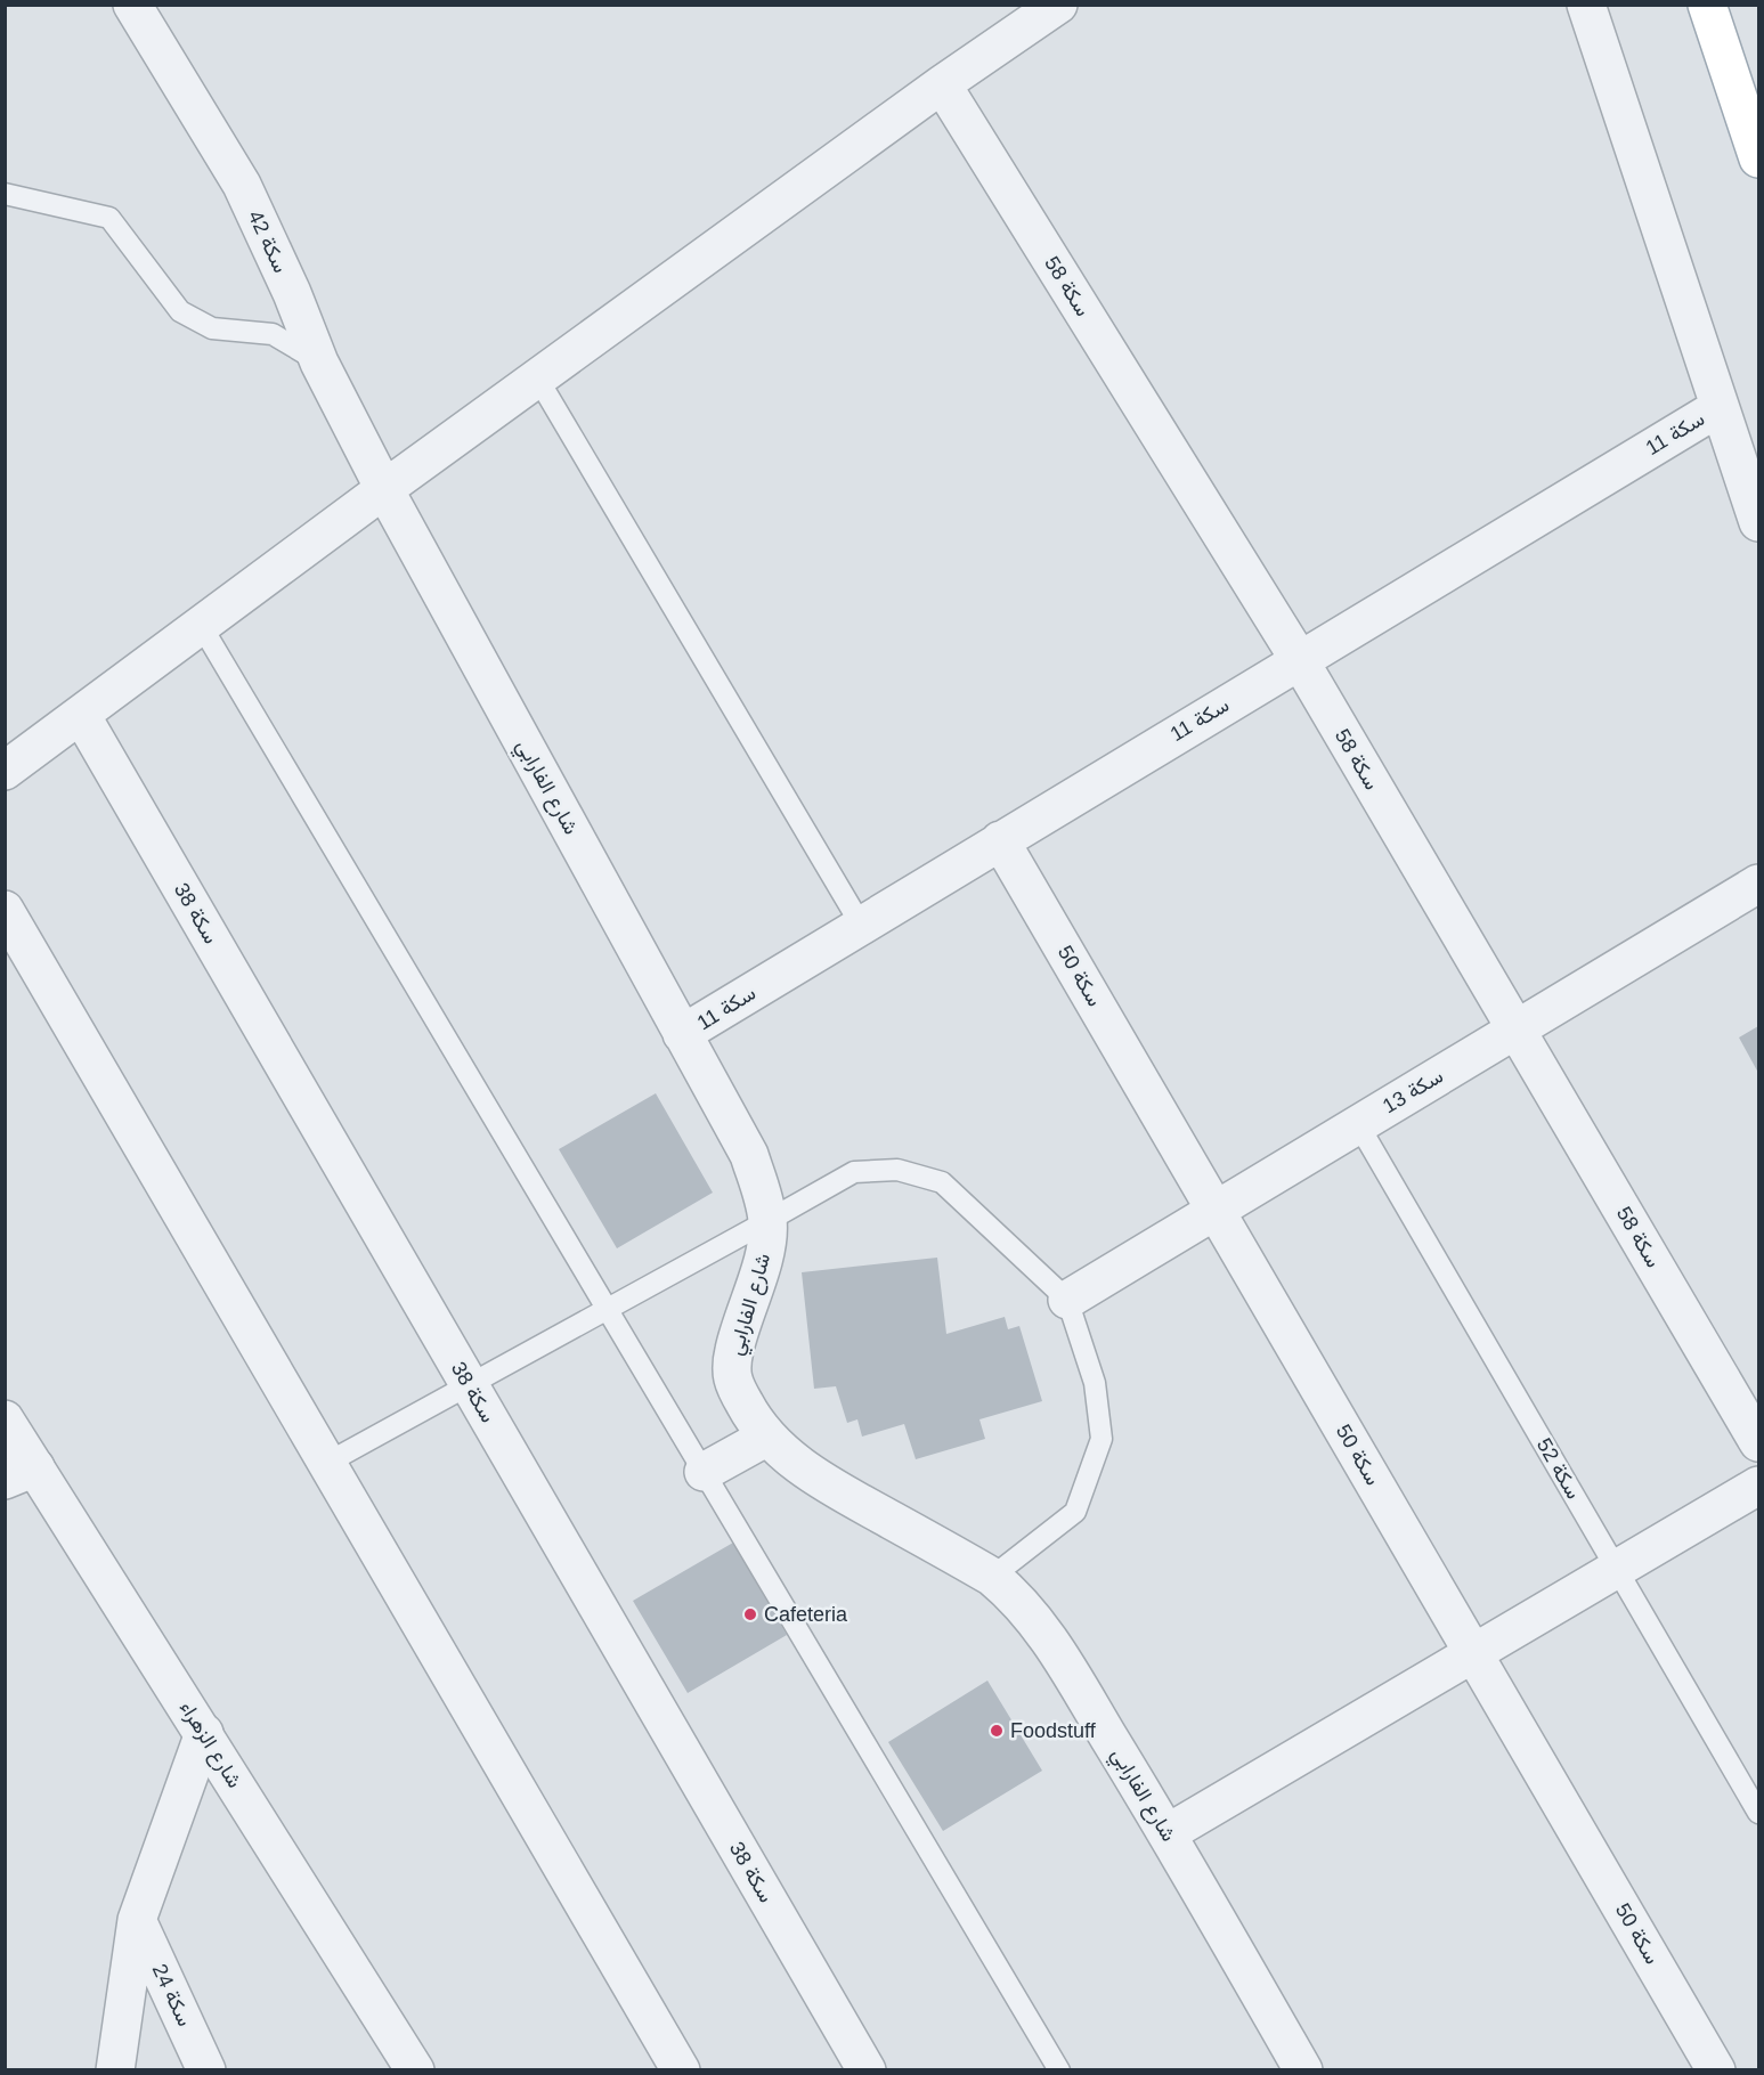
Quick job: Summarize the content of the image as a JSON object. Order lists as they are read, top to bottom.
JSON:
{
  "streets": {
    "street": [
      "سكة 42",
      "سكة 58",
      "سكة 11",
      "شارع الفارابي",
      "سكة 38",
      "سكة 50",
      "سكة 13",
      "شارع الزهراء",
      "سكة 24"
    ],
    "lane": ["سكة 52"]
  },
  "crossings": [
    ["سكة 42", "شارع الفارابي"],
    ["سكة 58", "سكة 11"],
    ["سكة 58", "سكة 13"],
    ["سكة 11", "شارع الفارابي"],
    ["سكة 11", "سكة 50"],
    ["سكة 50", "سكة 13"],
    ["سكة 13", "سكة 52"]
  ],
  "places": ["Cafeteria", "Foodstuff"]
}
